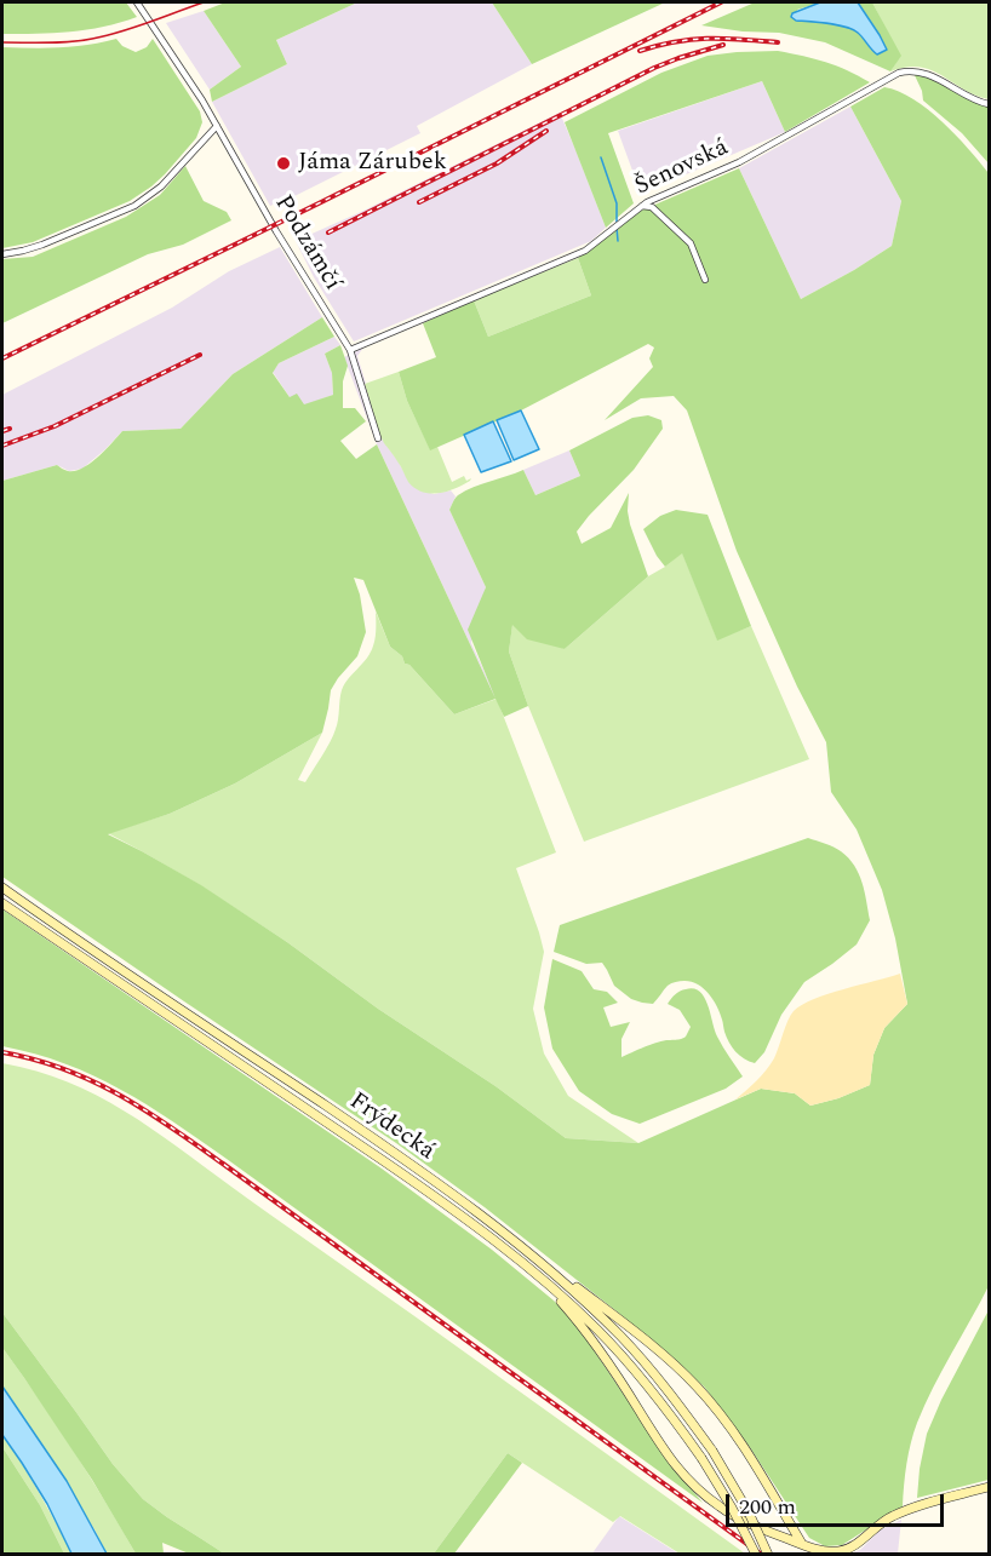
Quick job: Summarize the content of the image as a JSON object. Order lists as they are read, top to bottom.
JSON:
{
  "streets": {
    "main road": ["Frýdecká"],
    "street": ["Šenovská", "Podzámčí"]
  },
  "crossings": [
    ["Šenovská", "Podzámčí"]
  ],
  "places": ["Jáma Zárubek"],
  "scale_bar": "200 m"
}
